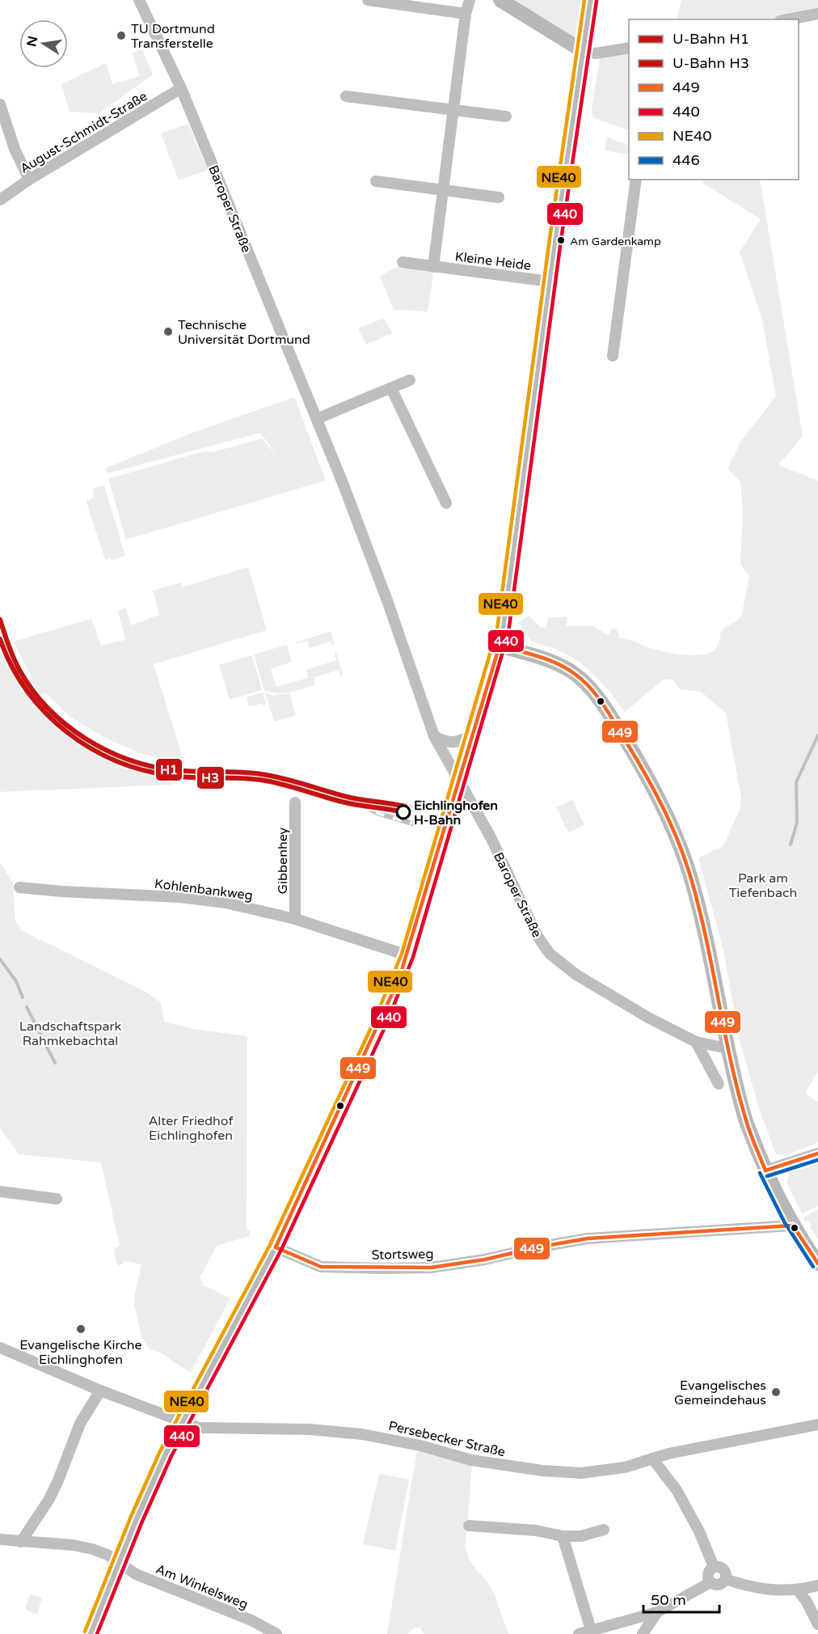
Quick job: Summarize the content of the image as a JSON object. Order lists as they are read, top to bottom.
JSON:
{
  "streets": {
    "street": [
      "August-Schmidt-Straße",
      "Baroper Straße",
      "Kleine Heide",
      "Gibbenhey",
      "Kohlenbankweg",
      "Stortsweg",
      "Persebecker Straße",
      "Am Winkelsweg"
    ]
  },
  "crossings": [
    ["August-Schmidt-Straße", "Baroper Straße"],
    ["Gibbenhey", "Kohlenbankweg"]
  ],
  "parks": ["Park am Tiefenbach", "Landschaftspark Rahmkebachtal", "Alter Friedhof Eichlinghofen"],
  "places": [
    "TU Dortmund Transferstelle",
    "Am Gardenkamp",
    "Technische Universität Dortmund",
    "Eichlinghofen H-Bahn",
    "Evangelische Kirche Eichlinghofen",
    "Evangelisches Gemeindehaus"
  ],
  "lines": [
    "transit line NE40",
    "transit line 440",
    "metro line H1",
    "metro line H3",
    "transit line 449",
    "transit line 446"
  ],
  "legend": [
    "U-Bahn H1",
    "U-Bahn H3",
    "449",
    "440",
    "NE40",
    "446"
  ],
  "scale_bar": "50 m",
  "north": "left"
}
